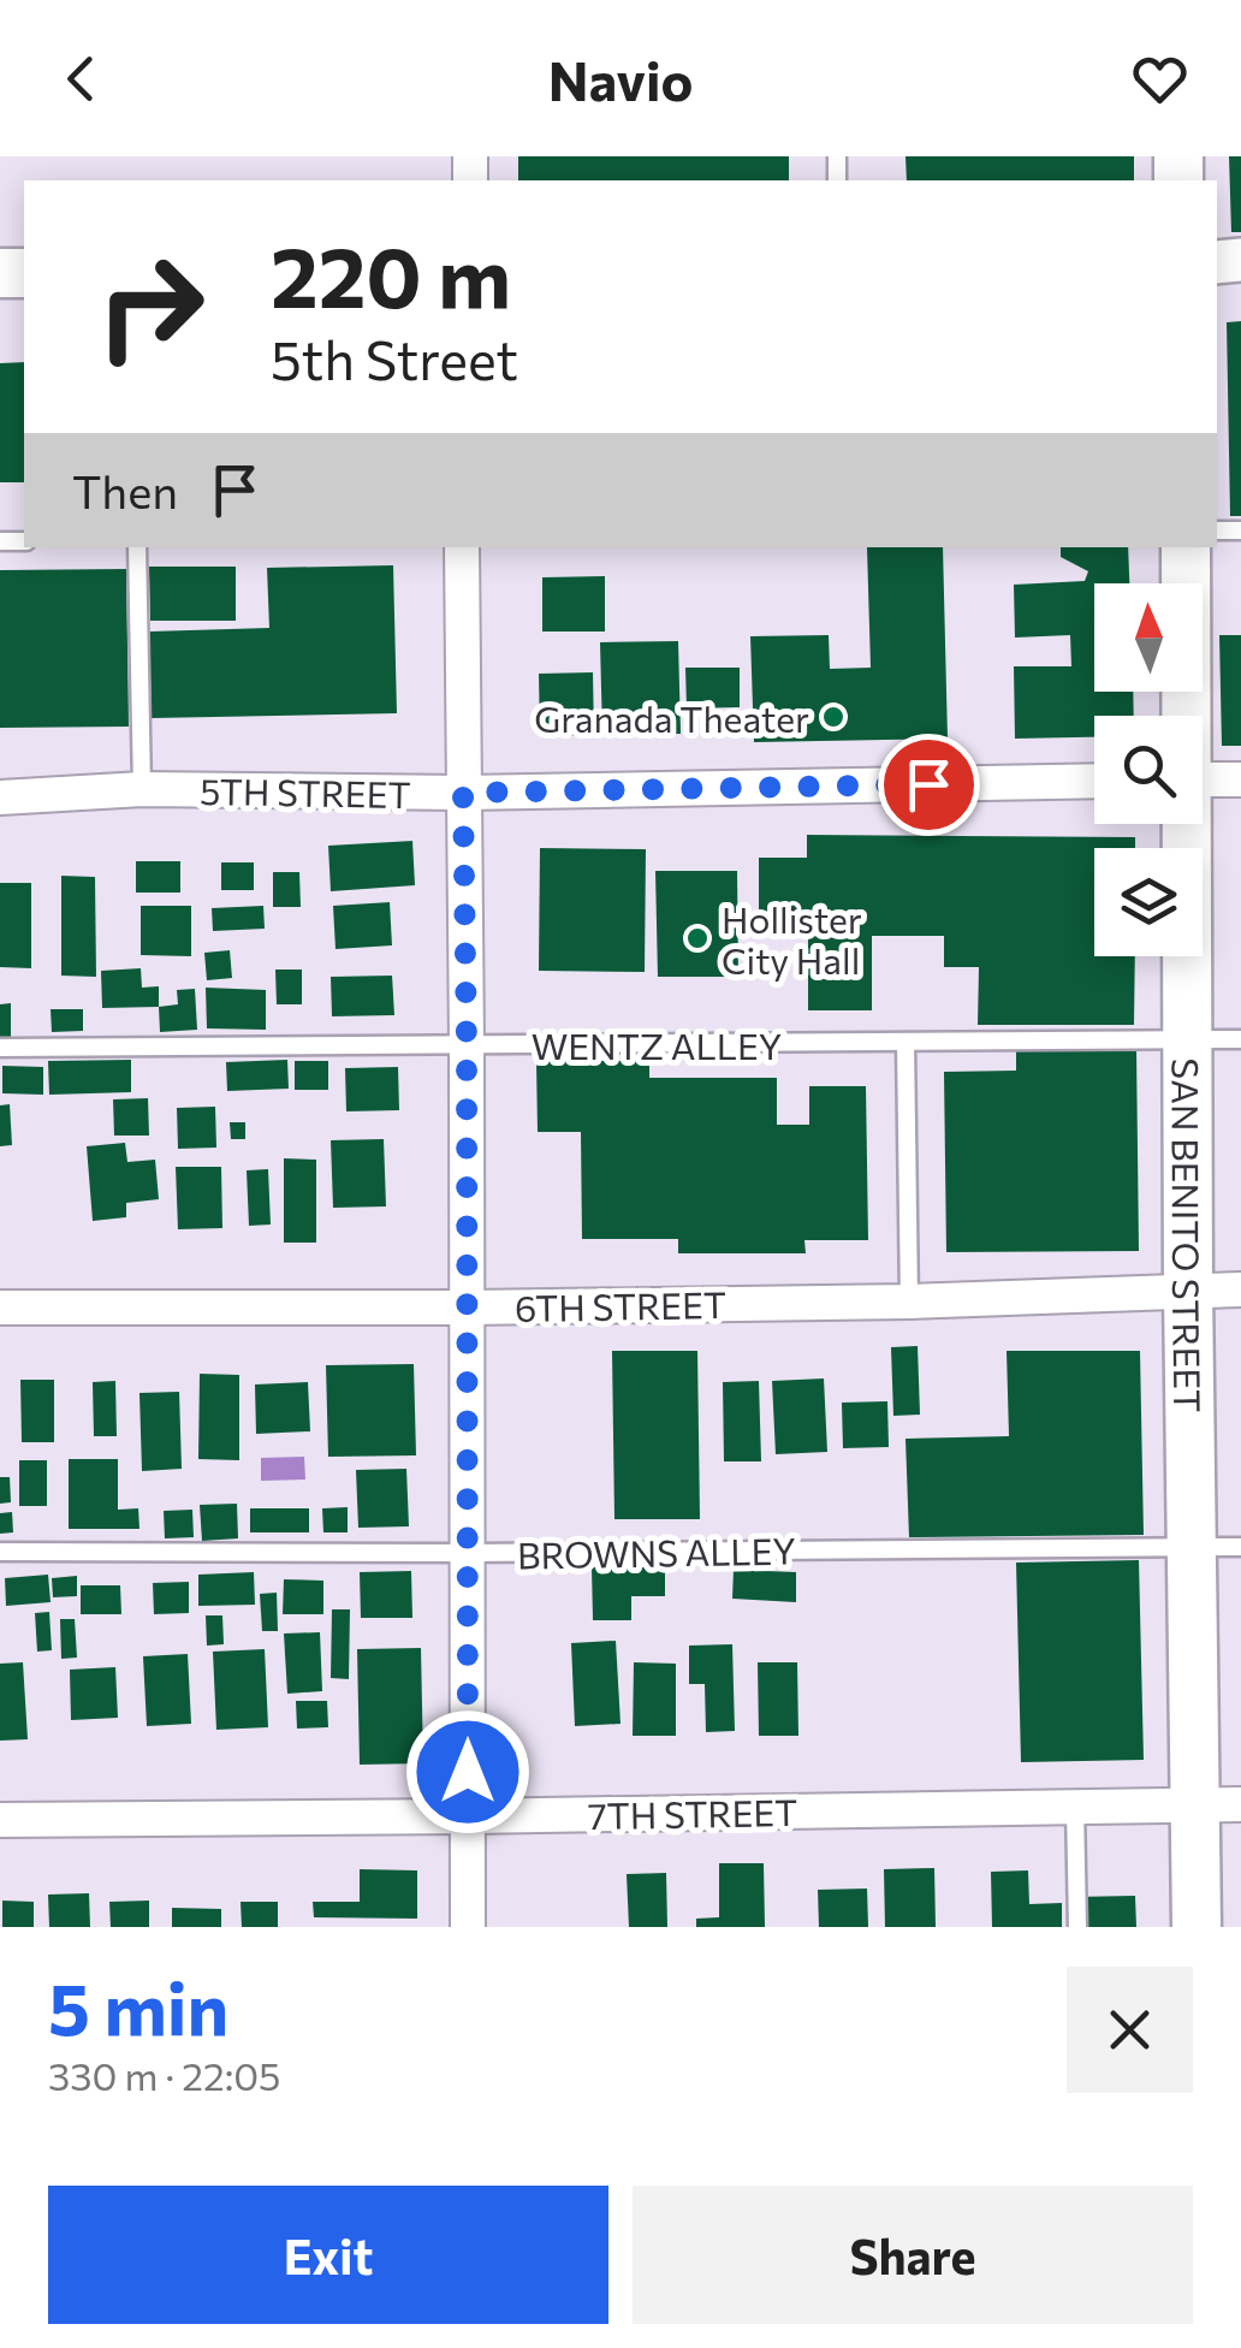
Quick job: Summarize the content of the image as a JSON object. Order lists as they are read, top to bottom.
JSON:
{
  "streets": {
    "main road": ["SAN BENITO STREET"],
    "street": ["5TH STREET", "6TH STREET", "7TH STREET"],
    "lane": ["WENTZ ALLEY", "BROWNS ALLEY"]
  },
  "crossings": [
    ["WENTZ ALLEY", "SAN BENITO STREET"],
    ["SAN BENITO STREET", "6TH STREET"],
    ["SAN BENITO STREET", "BROWNS ALLEY"],
    ["SAN BENITO STREET", "7TH STREET"]
  ],
  "places": ["Granada Theater", "Hollister City Hall"],
  "north": "top",
  "page": {
    "header": "Navio",
    "turn": ["220 m", "5th Street"],
    "then": "Then",
    "heading": ["5 min", "330 m · 22:05"],
    "buttons": ["Exit", "Share"]
  }
}
